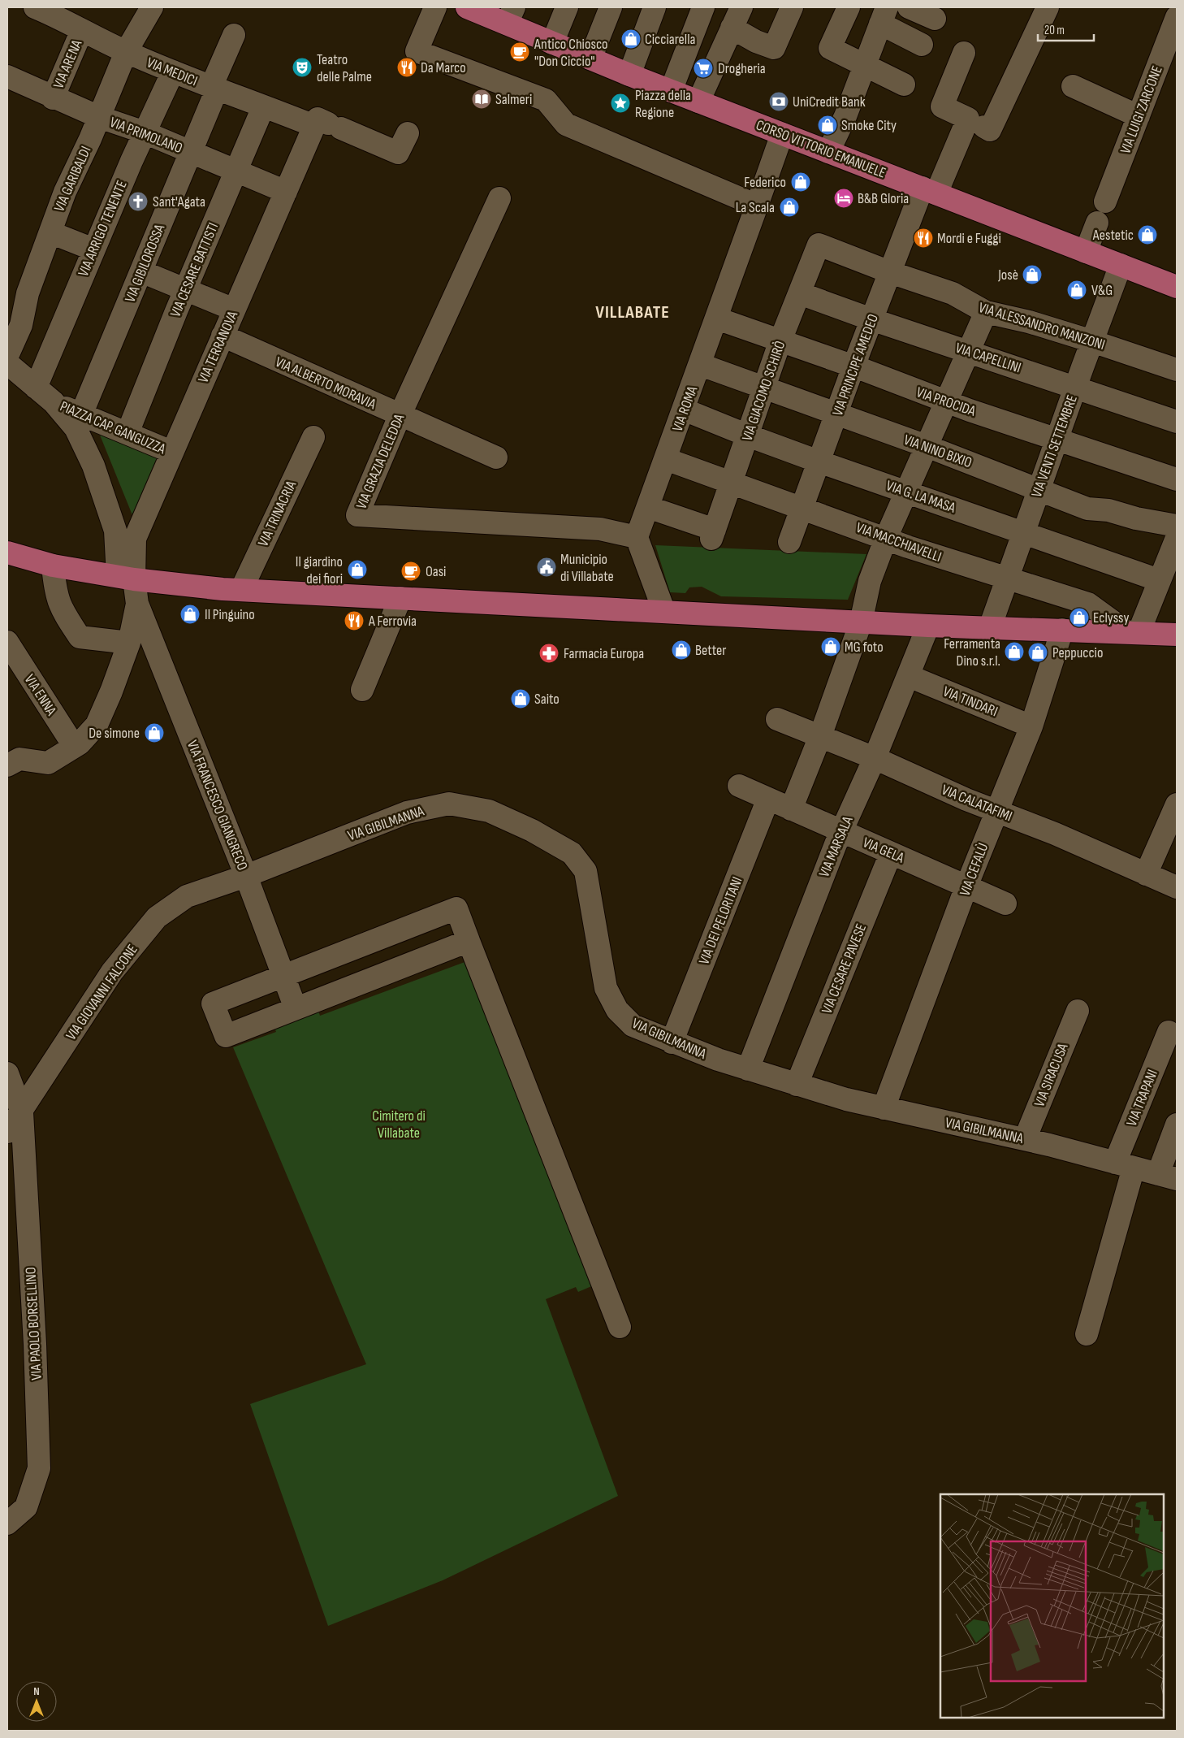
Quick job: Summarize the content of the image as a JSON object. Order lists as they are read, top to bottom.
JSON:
{
  "streets": {
    "main road": ["CORSO VITTORIO EMANUELE"],
    "street": [
      "VIA ARENA",
      "VIA MEDICI",
      "VIA LUIGI ZARCONE",
      "VIA PRIMOLANO",
      "VIA GARIBALDI",
      "VIA ARRIGO TENENTE",
      "VIA GIBILOROSSA",
      "VIA CESARE BATTISTI",
      "VIA ALESSANDRO MANZONI",
      "VIA TERRANOVA",
      "VIA CAPELLINI",
      "VIA PRINCIPE AMEDEO",
      "VIA ALBERTO MORAVIA",
      "VIA GIACOMO SCHIRÒ",
      "VIA PROCIDA",
      "VIA ROMA",
      "PIAZZA CAP. GANGUZZA",
      "VIA VENTI SETTEMBRE",
      "VIA NINO BIXIO",
      "VIA GRAZIA DELEDDA",
      "VIA G. LA MASA",
      "VIA TRINACRIA",
      "VIA MACCHIAVELLI",
      "VIA ENNA",
      "VIA TINDARI",
      "VIA CALATAFIMI",
      "VIA FRANCESCO GIANGRECO",
      "VIA GIBILMANNA",
      "VIA MARSALA",
      "VIA GELA",
      "VIA CEFALÙ",
      "VIA DEI PELORITANI",
      "VIA CESARE PAVESE",
      "VIA GIOVANNI FALCONE",
      "VIA SIRACUSA",
      "VIA TRAPANI",
      "VIA PAOLO BORSELLINO"
    ]
  },
  "crossings": [
    ["VIA ARENA", "VIA MEDICI"],
    ["VIA ARENA", "VIA PRIMOLANO"],
    ["VIA MEDICI", "VIA GARIBALDI"],
    ["VIA MEDICI", "VIA ARRIGO TENENTE"],
    ["VIA MEDICI", "VIA GIBILOROSSA"],
    ["VIA MEDICI", "VIA CESARE BATTISTI"],
    ["VIA MEDICI", "VIA TERRANOVA"],
    ["VIA PRIMOLANO", "VIA GARIBALDI"],
    ["VIA PRIMOLANO", "VIA ARRIGO TENENTE"],
    ["VIA PRIMOLANO", "VIA GIBILOROSSA"],
    ["VIA PRIMOLANO", "VIA CESARE BATTISTI"],
    ["VIA PRIMOLANO", "VIA TERRANOVA"],
    ["CORSO VITTORIO EMANUELE", "VIA PRINCIPE AMEDEO"],
    ["CORSO VITTORIO EMANUELE", "VIA VENTI SETTEMBRE"],
    ["VIA GIBILOROSSA", "PIAZZA CAP. GANGUZZA"],
    ["VIA CESARE BATTISTI", "PIAZZA CAP. GANGUZZA"],
    ["VIA ALESSANDRO MANZONI", "VIA PRINCIPE AMEDEO"],
    ["VIA ALESSANDRO MANZONI", "VIA GIACOMO SCHIRÒ"],
    ["VIA ALESSANDRO MANZONI", "VIA VENTI SETTEMBRE"],
    ["VIA TERRANOVA", "VIA ALBERTO MORAVIA"],
    ["VIA TERRANOVA", "PIAZZA CAP. GANGUZZA"],
    ["VIA CAPELLINI", "VIA PRINCIPE AMEDEO"],
    ["VIA CAPELLINI", "VIA GIACOMO SCHIRÒ"],
    ["VIA CAPELLINI", "VIA VENTI SETTEMBRE"],
    ["VIA PRINCIPE AMEDEO", "VIA PROCIDA"],
    ["VIA PRINCIPE AMEDEO", "VIA NINO BIXIO"],
    ["VIA PRINCIPE AMEDEO", "VIA G. LA MASA"],
    ["VIA PRINCIPE AMEDEO", "VIA MACCHIAVELLI"],
    ["VIA ALBERTO MORAVIA", "VIA GRAZIA DELEDDA"],
    ["VIA GIACOMO SCHIRÒ", "VIA PROCIDA"],
    ["VIA GIACOMO SCHIRÒ", "VIA ROMA"],
    ["VIA GIACOMO SCHIRÒ", "VIA NINO BIXIO"],
    ["VIA GIACOMO SCHIRÒ", "VIA G. LA MASA"],
    ["VIA GIACOMO SCHIRÒ", "VIA MACCHIAVELLI"],
    ["VIA PROCIDA", "VIA ROMA"],
    ["VIA PROCIDA", "VIA VENTI SETTEMBRE"],
    ["VIA ROMA", "VIA NINO BIXIO"],
    ["VIA ROMA", "VIA GRAZIA DELEDDA"],
    ["VIA ROMA", "VIA G. LA MASA"],
    ["VIA ROMA", "VIA MACCHIAVELLI"],
    ["VIA VENTI SETTEMBRE", "VIA NINO BIXIO"],
    ["VIA VENTI SETTEMBRE", "VIA G. LA MASA"],
    ["VIA VENTI SETTEMBRE", "VIA MACCHIAVELLI"],
    ["VIA TINDARI", "VIA MARSALA"],
    ["VIA TINDARI", "VIA CEFALÙ"],
    ["VIA CALATAFIMI", "VIA MARSALA"],
    ["VIA CALATAFIMI", "VIA CEFALÙ"],
    ["VIA FRANCESCO GIANGRECO", "VIA GIBILMANNA"],
    ["VIA FRANCESCO GIANGRECO", "VIA GIOVANNI FALCONE"],
    ["VIA GIBILMANNA", "VIA MARSALA"],
    ["VIA GIBILMANNA", "VIA CEFALÙ"],
    ["VIA GIBILMANNA", "VIA DEI PELORITANI"],
    ["VIA GIBILMANNA", "VIA CESARE PAVESE"],
    ["VIA GIBILMANNA", "VIA GIOVANNI FALCONE"],
    ["VIA GIBILMANNA", "VIA SIRACUSA"],
    ["VIA GIBILMANNA", "VIA TRAPANI"],
    ["VIA MARSALA", "VIA GELA"],
    ["VIA GELA", "VIA CEFALÙ"],
    ["VIA GELA", "VIA DEI PELORITANI"],
    ["VIA GELA", "VIA CESARE PAVESE"],
    ["VIA GIOVANNI FALCONE", "VIA PAOLO BORSELLINO"]
  ],
  "districts": ["VILLABATE"],
  "parks": ["Cimitero di Villabate"],
  "places": {
    "shop": [
      "Cicciarella",
      "Smoke City",
      "Federico",
      "La Scala",
      "Aestetic",
      "Josè",
      "V&G",
      "Il giardino dei fiori",
      "Il Pinguino",
      "Eclyssy",
      "MG foto",
      "Better",
      "Ferramenta Dino s.r.l.",
      "Peppuccio",
      "Saito",
      "De simone"
    ],
    "cafe": ["Antico Chiosco \"Don Ciccio\"", "Oasi"],
    "theatre": ["Teatro delle Palme"],
    "restaurant": ["Da Marco", "Mordi e Fuggi", "A Ferrovia"],
    "supermarket": ["Drogheria"],
    "library": ["Salmeri"],
    "bank": ["UniCredit Bank"],
    "place": ["Piazza della Regione"],
    "hotel": ["B&B Gloria"],
    "church": ["Sant'Agata"],
    "public building": ["Municipio di Villabate"],
    "pharmacy": ["Farmacia Europa"]
  },
  "scale_bar": "20 m",
  "north": "top"
}
